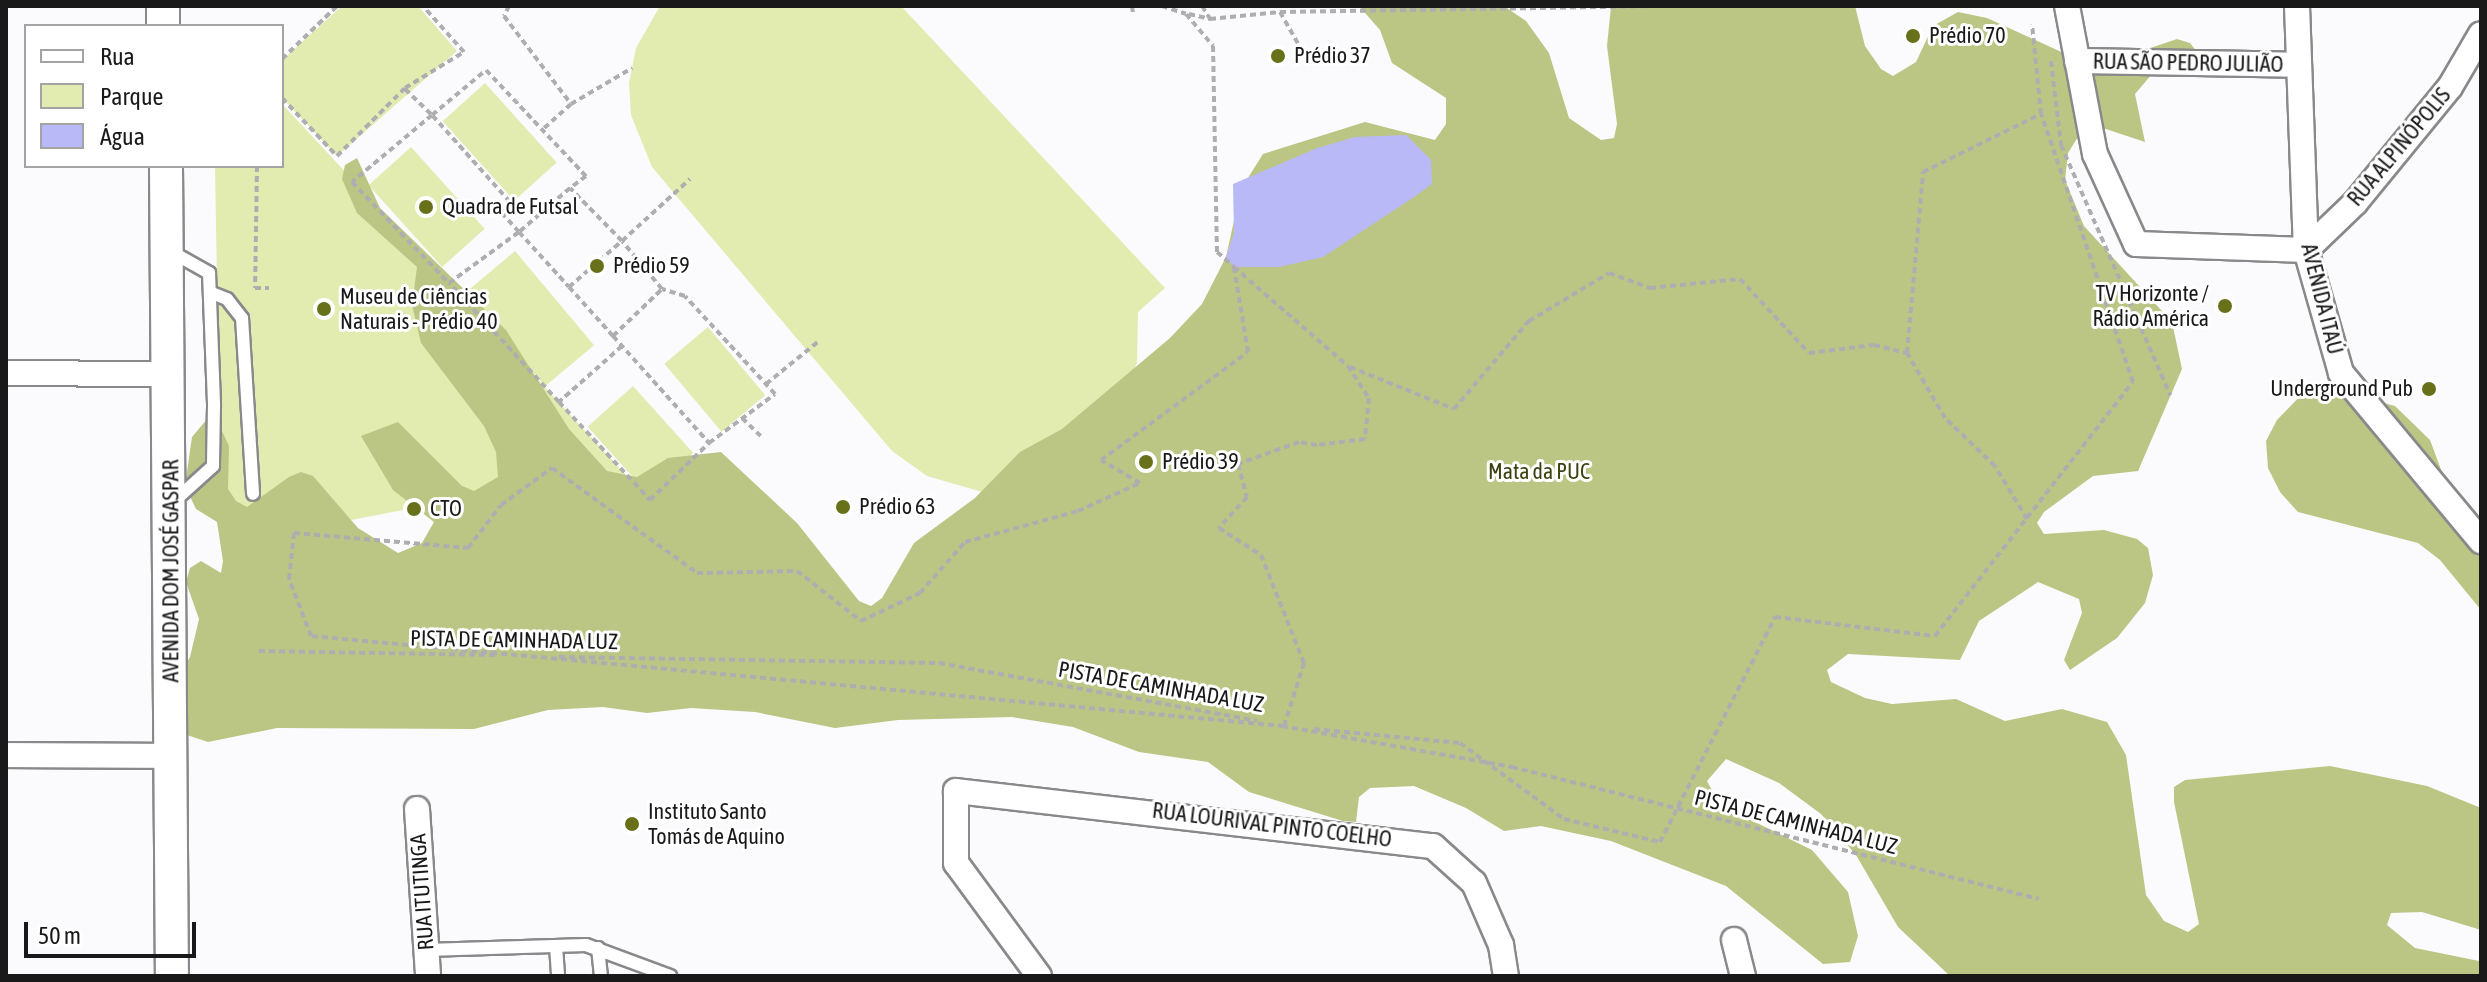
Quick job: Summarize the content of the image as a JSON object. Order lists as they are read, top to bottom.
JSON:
{
  "streets": {
    "street": [
      "RUA SÃO PEDRO JULIÃO",
      "RUA ALPINÓPOLIS",
      "AVENIDA ITAÚ",
      "AVENIDA DOM JOSÉ GASPAR",
      "RUA LOURIVAL PINTO COELHO",
      "RUA ITUTINGA"
    ],
    "path": ["PISTA DE CAMINHADA LUZ"]
  },
  "crossings": [
    ["RUA SÃO PEDRO JULIÃO", "AVENIDA ITAÚ"],
    ["RUA ALPINÓPOLIS", "AVENIDA ITAÚ"]
  ],
  "parks": ["Mata da PUC"],
  "places": [
    "Prédio 70",
    "Prédio 37",
    "Quadra de Futsal",
    "Prédio 59",
    "TV Horizonte / Rádio América",
    "Museu de Ciências Naturais - Prédio 40",
    "Underground Pub",
    "Prédio 39",
    "Prédio 63",
    "CTO",
    "Instituto Santo Tomás de Aquino"
  ],
  "legend": ["Rua", "Parque", "Água"],
  "scale_bar": "50 m"
}
